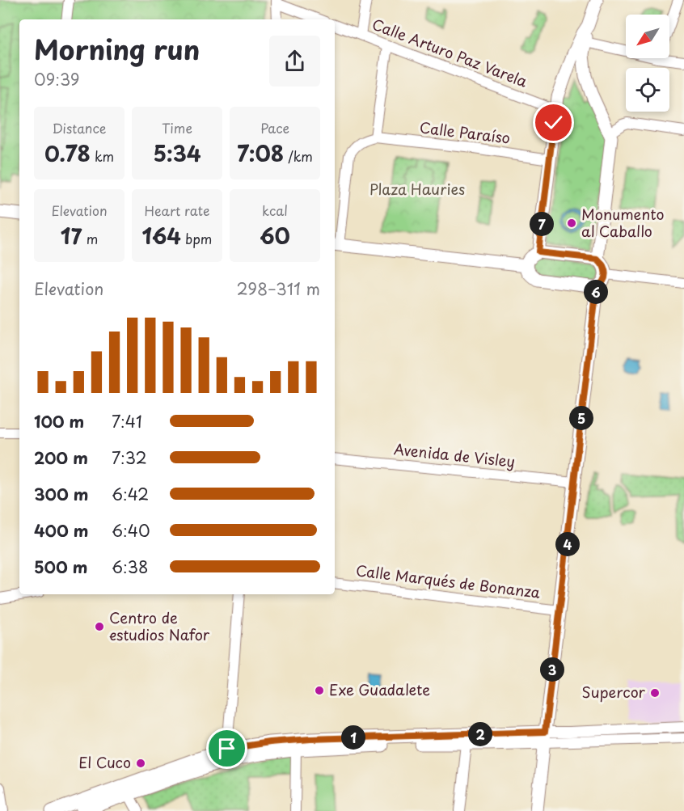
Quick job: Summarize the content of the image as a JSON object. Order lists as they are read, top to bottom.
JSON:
{
  "streets": {
    "street": [
      "Calle Arturo Paz Varela",
      "Calle Paraíso",
      "Avenida de Visley",
      "Calle Marqués de Bonanza"
    ]
  },
  "parks": ["Plaza Hauries"],
  "places": [
    "Monumento al Caballo",
    "Centro de estudios Nafor",
    "Exe Guadalete",
    "Supercor",
    "El Cuco"
  ],
  "north": "bottom left",
  "page": {
    "heading": ["Morning run", "09:39"],
    "stats": [
      ["Distance", "0.78 km"],
      ["Time", "5:34"],
      ["Pace", "7:08 /km"],
      ["Elevation", "17 m"],
      ["Heart rate", "164 bpm"],
      ["kcal", "60"]
    ],
    "pins": [
      "7",
      "6",
      "5",
      "4",
      "3",
      "2",
      "1"
    ],
    "chart": ["Elevation", "298–311 m"],
    "list": [
      {
        "name": "100 m",
        "note": "7:41"
      },
      {
        "name": "200 m",
        "note": "7:32"
      },
      {
        "name": "300 m",
        "note": "6:42"
      },
      {
        "name": "400 m",
        "note": "6:40"
      },
      {
        "name": "500 m",
        "note": "6:38"
      }
    ]
  }
}
